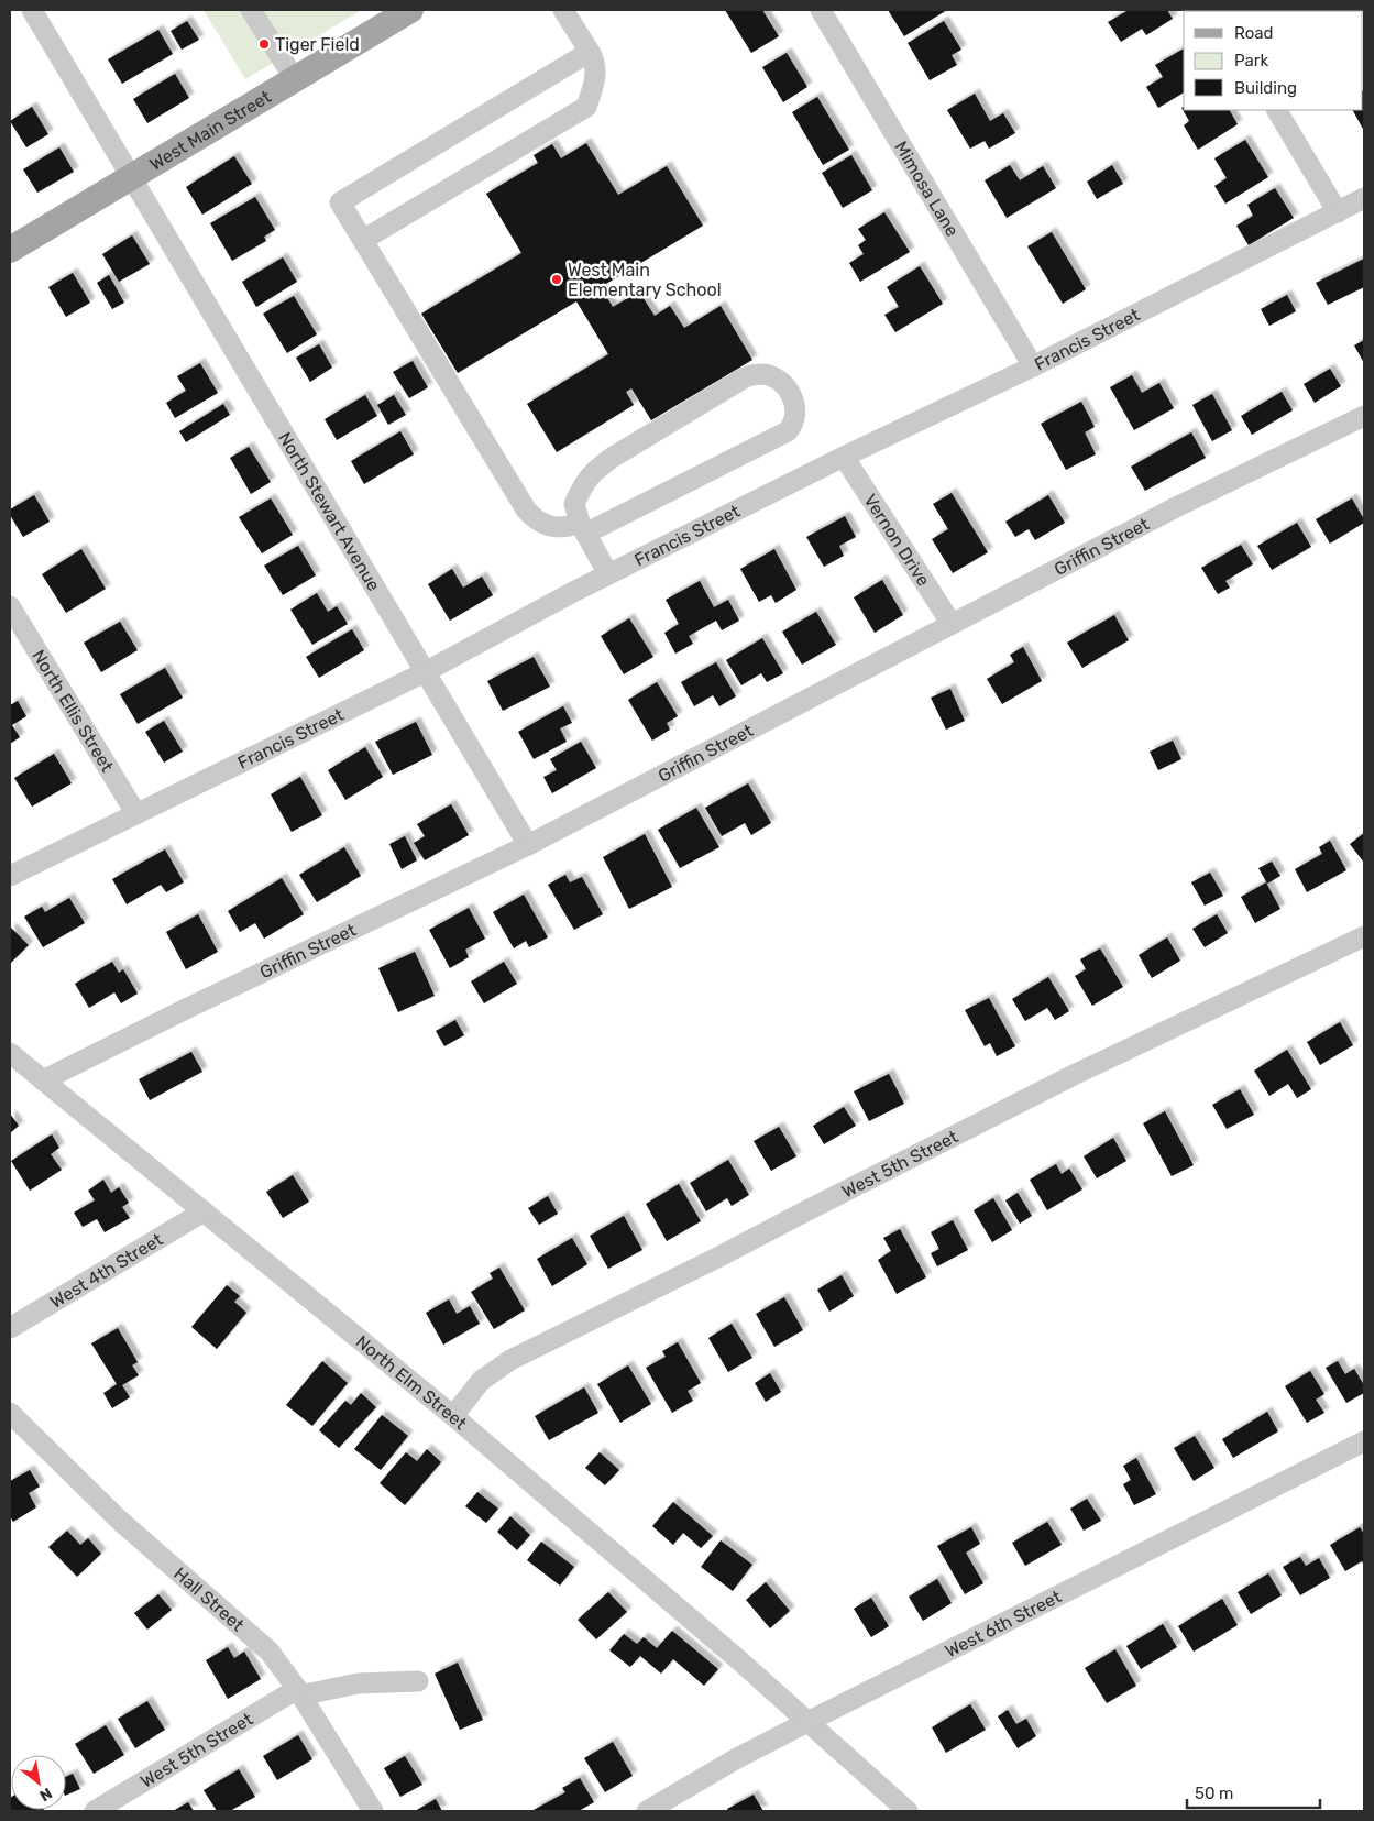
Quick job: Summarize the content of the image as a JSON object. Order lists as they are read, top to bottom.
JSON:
{
  "streets": {
    "main road": ["West Main Street"],
    "street": [
      "Mimosa Lane",
      "Francis Street",
      "North Stewart Avenue",
      "Vernon Drive",
      "Griffin Street",
      "North Ellis Street",
      "West 5th Street",
      "West 4th Street",
      "North Elm Street",
      "Hall Street",
      "West 6th Street"
    ]
  },
  "crossings": [
    ["West Main Street", "North Stewart Avenue"],
    ["Mimosa Lane", "Francis Street"],
    ["Francis Street", "North Stewart Avenue"],
    ["Francis Street", "Vernon Drive"],
    ["Francis Street", "North Ellis Street"],
    ["North Stewart Avenue", "Griffin Street"],
    ["Vernon Drive", "Griffin Street"],
    ["Griffin Street", "North Elm Street"],
    ["West 5th Street", "North Elm Street"],
    ["West 5th Street", "Hall Street"],
    ["West 4th Street", "North Elm Street"],
    ["North Elm Street", "West 6th Street"]
  ],
  "places": ["Tiger Field", "West Main Elementary School"],
  "legend": ["Road", "Park", "Building"],
  "scale_bar": "50 m",
  "north": "bottom right"
}
